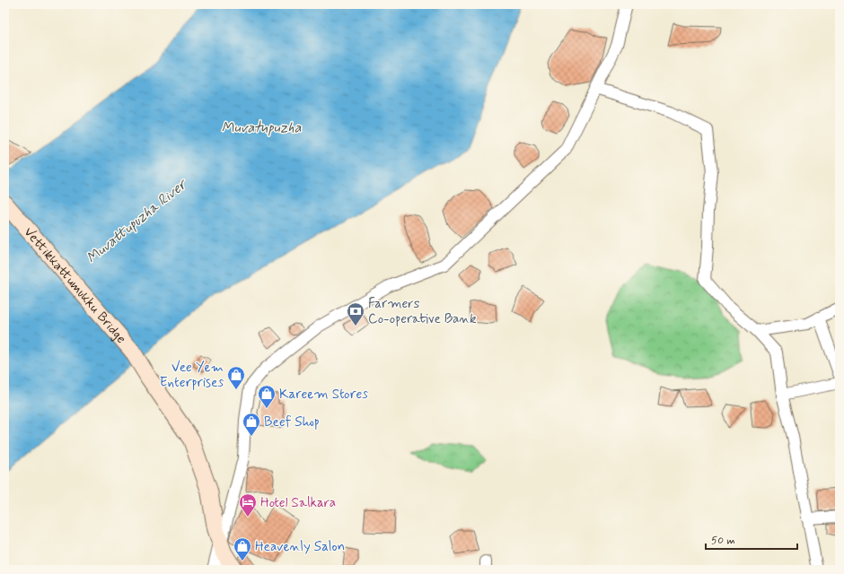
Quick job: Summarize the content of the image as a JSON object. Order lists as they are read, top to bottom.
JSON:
{
  "streets": {
    "main road": ["Vettikkattumukku Bridge"]
  },
  "water": ["Muvatupuzha", "Muvattupuzha River"],
  "places": {
    "bank": ["Farmers Co-operative Bank"],
    "shop": [
      "Vee Yem Enterprises",
      "Kareem Stores",
      "Beef Shop",
      "Heavenly Salon"
    ],
    "hotel": ["Hotel Salkara"]
  },
  "scale_bar": "50 m"
}
